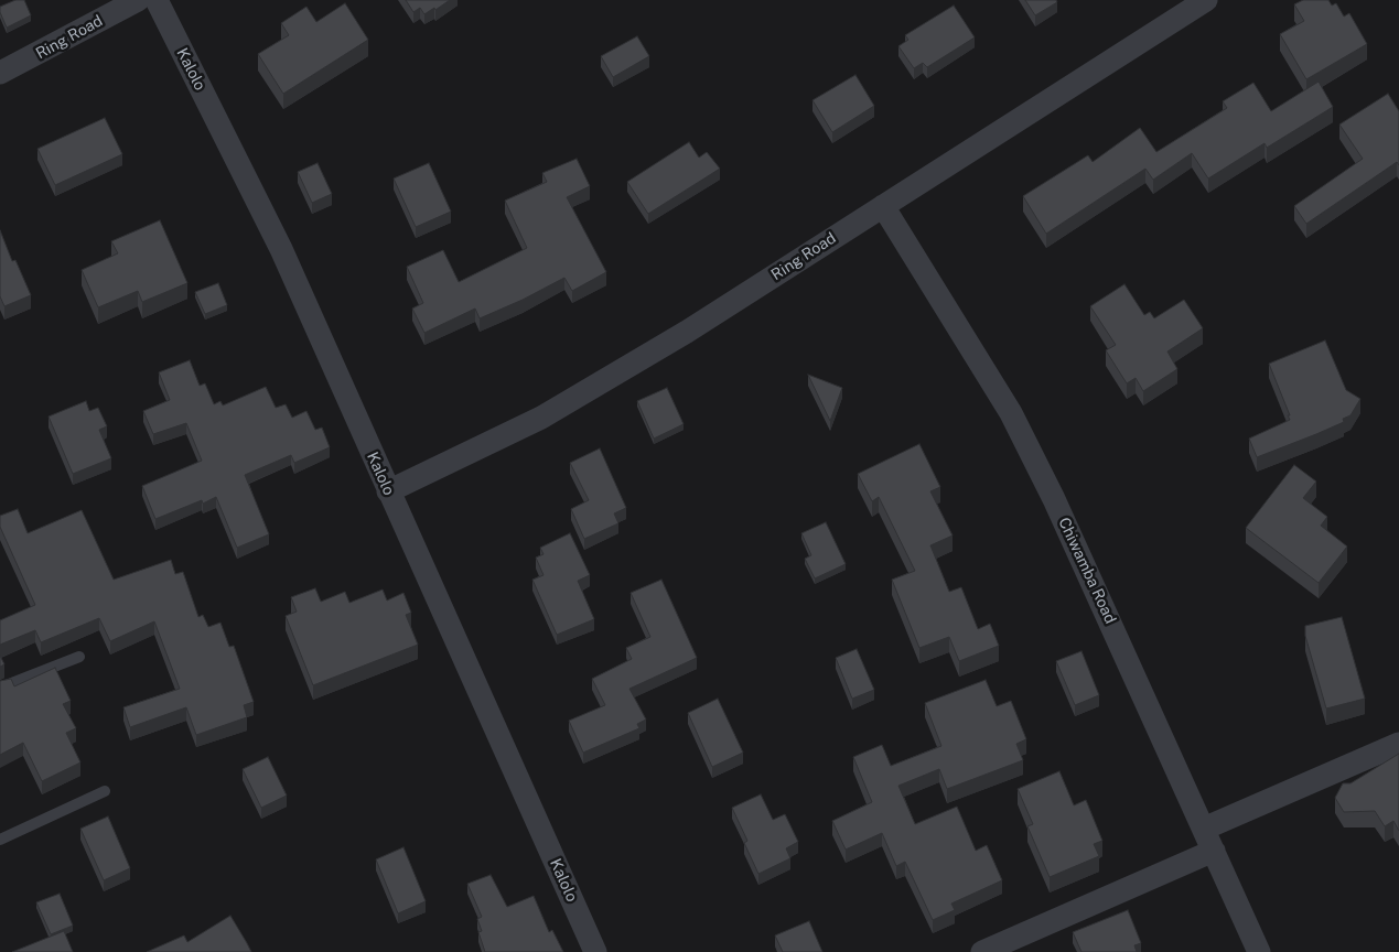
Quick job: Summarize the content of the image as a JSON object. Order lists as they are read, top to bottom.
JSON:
{
  "streets": {
    "street": ["Ring Road", "Kalolo", "Chiwamba Road"]
  },
  "crossings": [
    ["Ring Road", "Kalolo"],
    ["Ring Road", "Chiwamba Road"]
  ]
}
